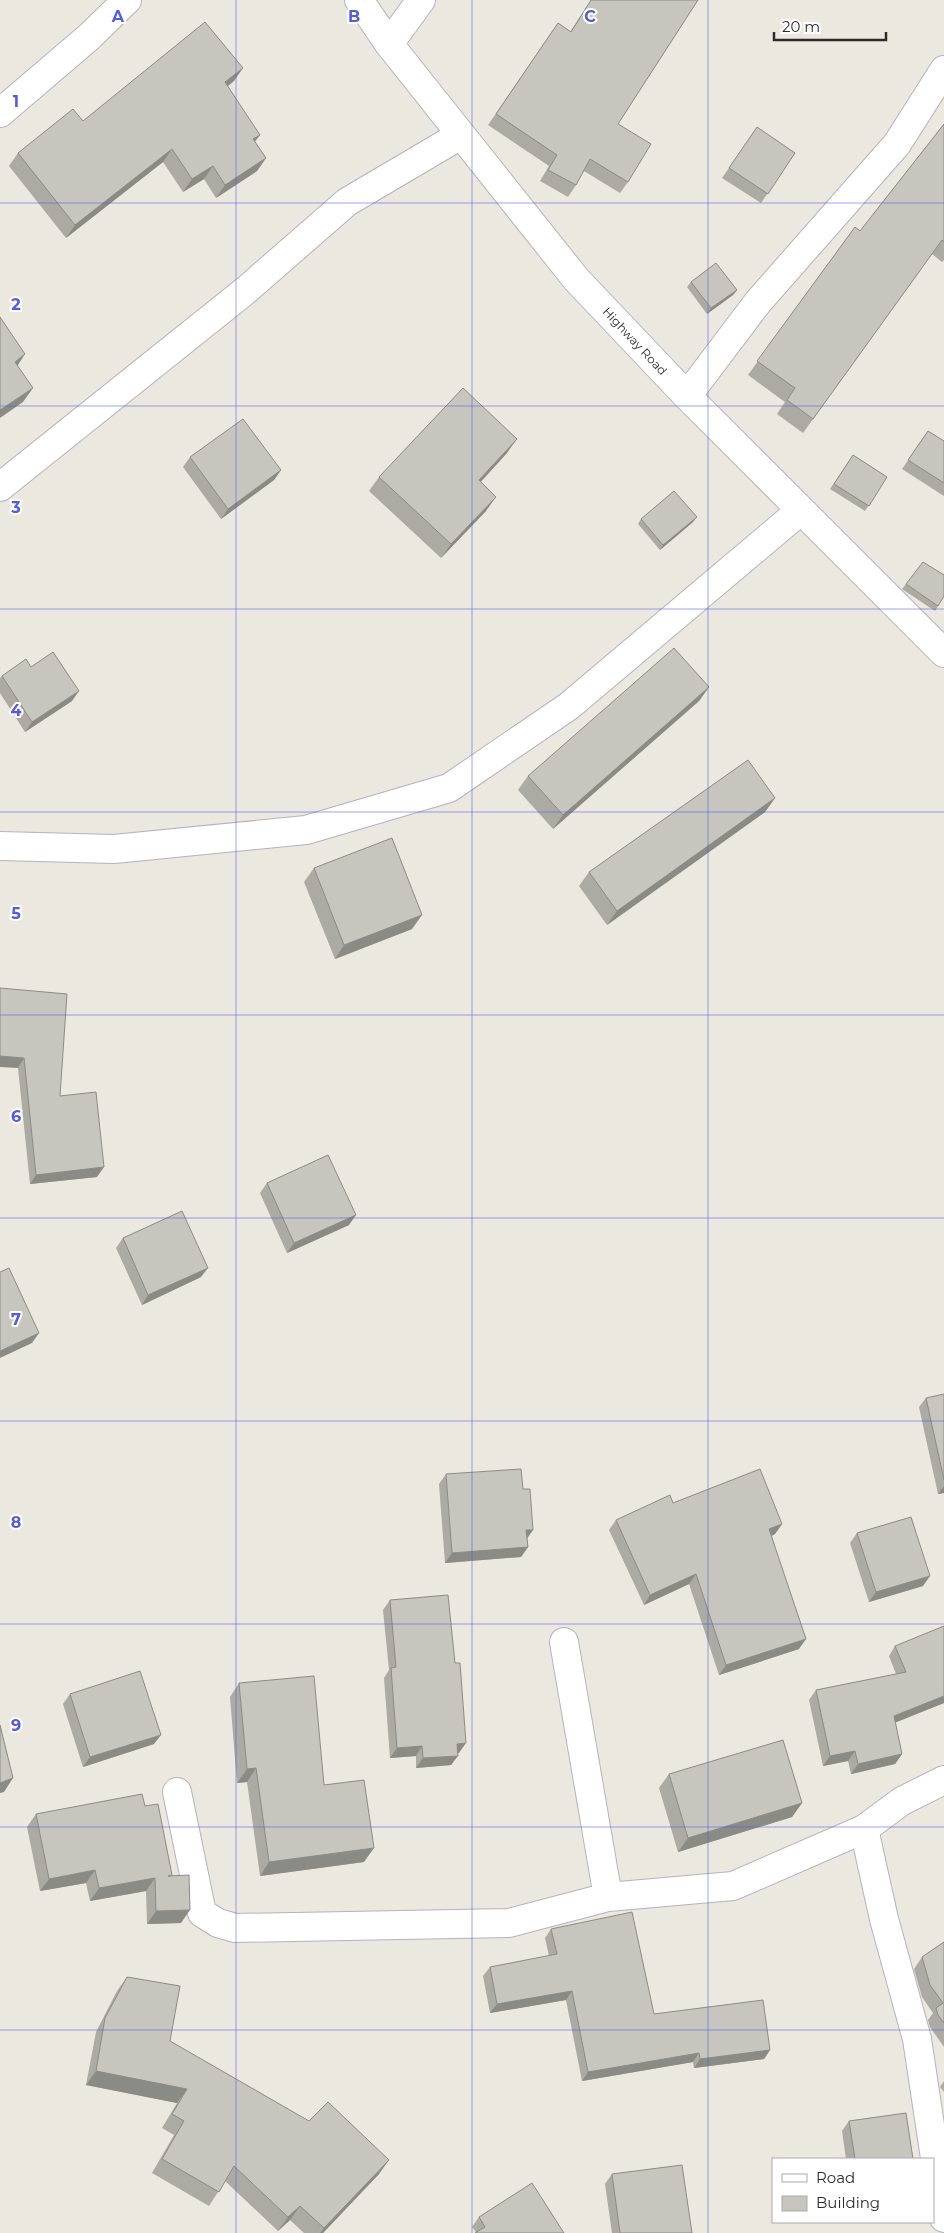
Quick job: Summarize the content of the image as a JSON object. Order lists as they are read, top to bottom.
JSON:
{
  "streets": {
    "street": ["Highway Road"]
  },
  "legend": ["Road", "Building"],
  "scale_bar": "20 m",
  "grid": {
    "columns": ["A", "B", "C"],
    "rows": [
      "1",
      "2",
      "3",
      "4",
      "5",
      "6",
      "7",
      "8",
      "9"
    ]
  }
}
